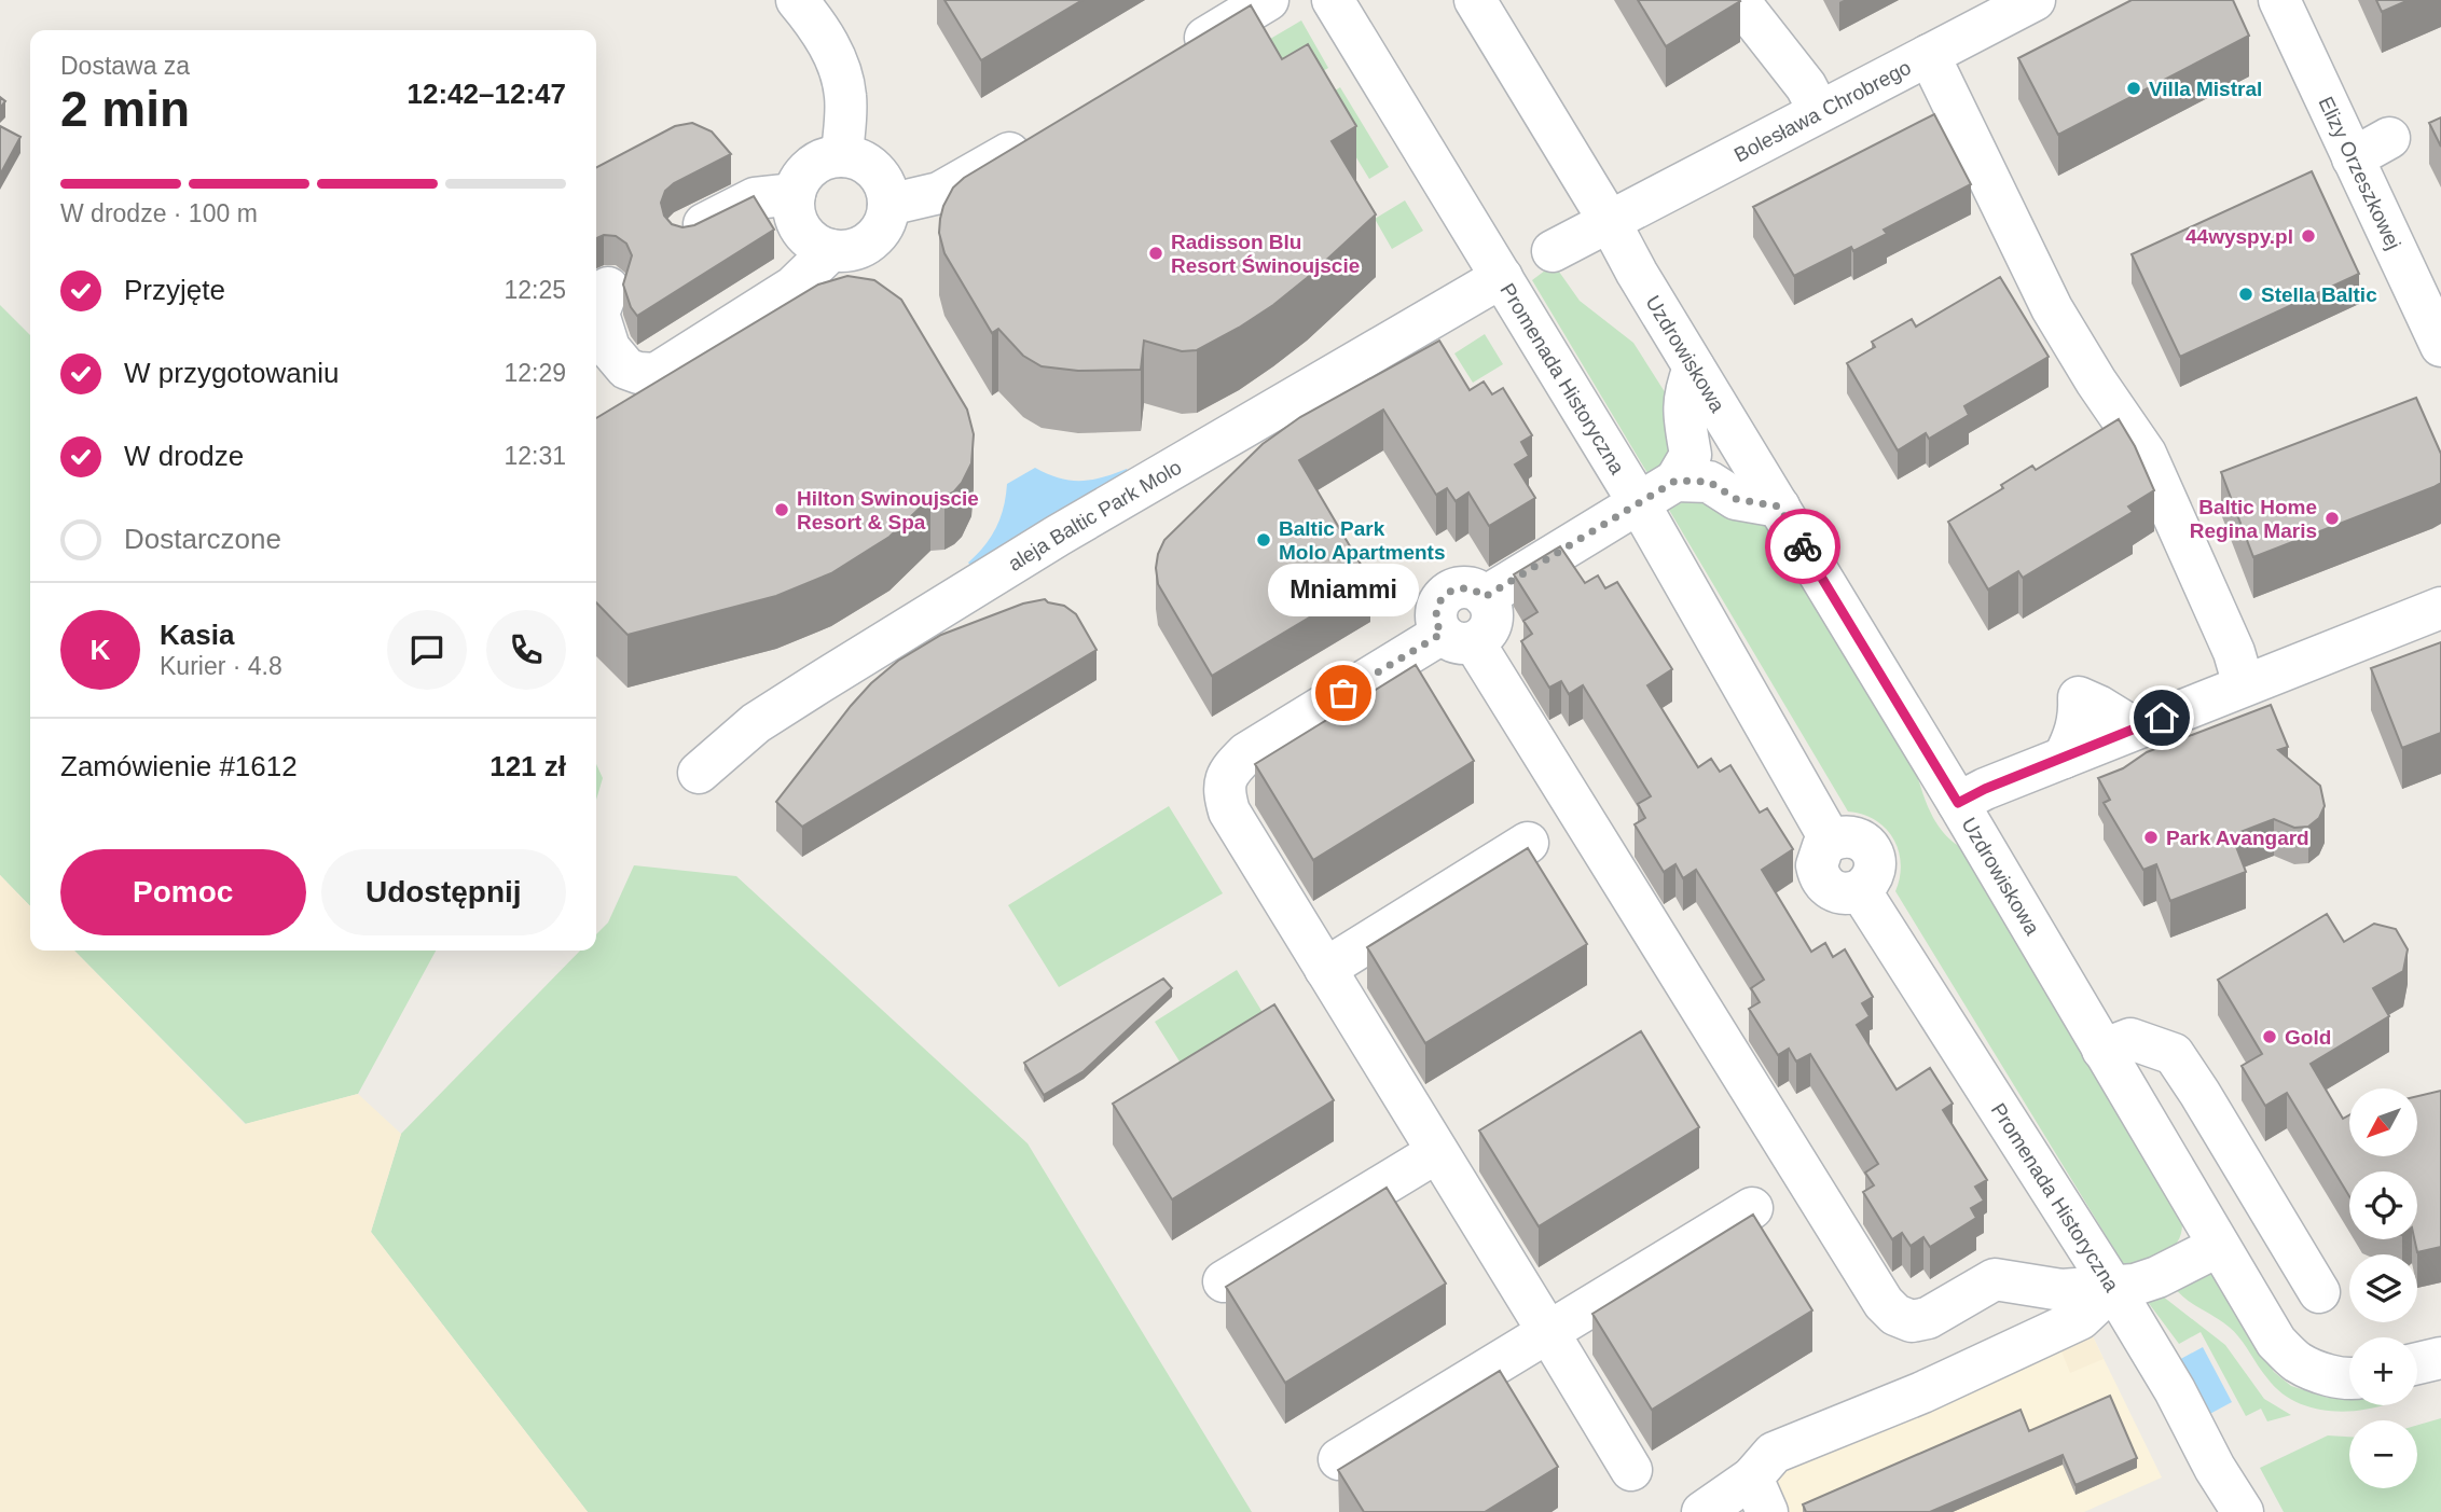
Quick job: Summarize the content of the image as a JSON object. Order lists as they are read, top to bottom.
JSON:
{
  "streets": {
    "street": [
      "Bolesława Chrobrego",
      "Elizy Orzeszkowej",
      "Uzdrowiskowa",
      "Promenada Historyczna",
      "aleja Baltic Park Molo"
    ]
  },
  "crossings": [
    ["Bolesława Chrobrego", "Uzdrowiskowa"],
    ["Promenada Historyczna", "aleja Baltic Park Molo"]
  ],
  "places": [
    "Villa Mistral",
    "44wyspy.pl",
    "Radisson Blu Resort Świnoujscie",
    "Stella Baltic",
    "Hilton Swinoujscie Resort & Spa",
    "Baltic Home Regina Maris",
    "Baltic Park Molo Apartments",
    "Mniammi",
    "Park Avangard",
    "Gold"
  ],
  "north": "bottom left",
  "page": {
    "heading": ["2 min", "Dostawa za", "12:42–12:47"],
    "panel": [
      "Kasia",
      "Kurier · 4.8",
      "Zamówienie #1612",
      "121 zł"
    ],
    "bar": "W drodze · 100 m",
    "list": [
      ["Przyjęte", "12:25"],
      ["W przygotowaniu", "12:29"],
      ["W drodze", "12:31"],
      "Dostarczone"
    ],
    "bubble": "Mniammi",
    "round": "K",
    "buttons": ["Pomoc", "Udostępnij"],
    "map_buttons": ["+", "−"]
  }
}
